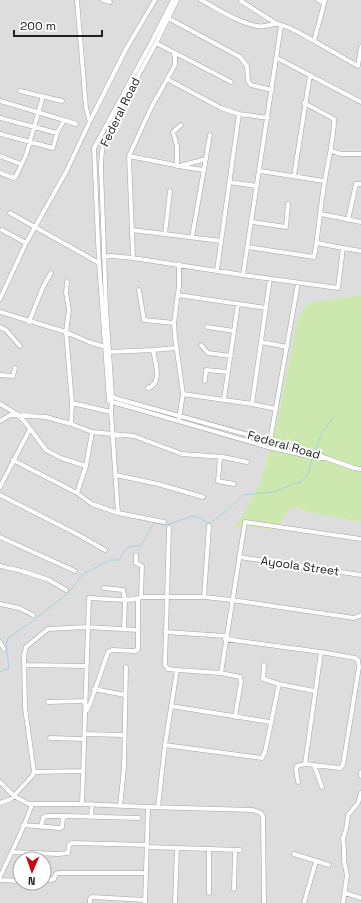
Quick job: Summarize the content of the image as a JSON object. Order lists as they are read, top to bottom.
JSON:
{
  "streets": {
    "street": ["Federal Road", "Ayoola Street"]
  },
  "scale_bar": "200 m",
  "north": "bottom"
}
